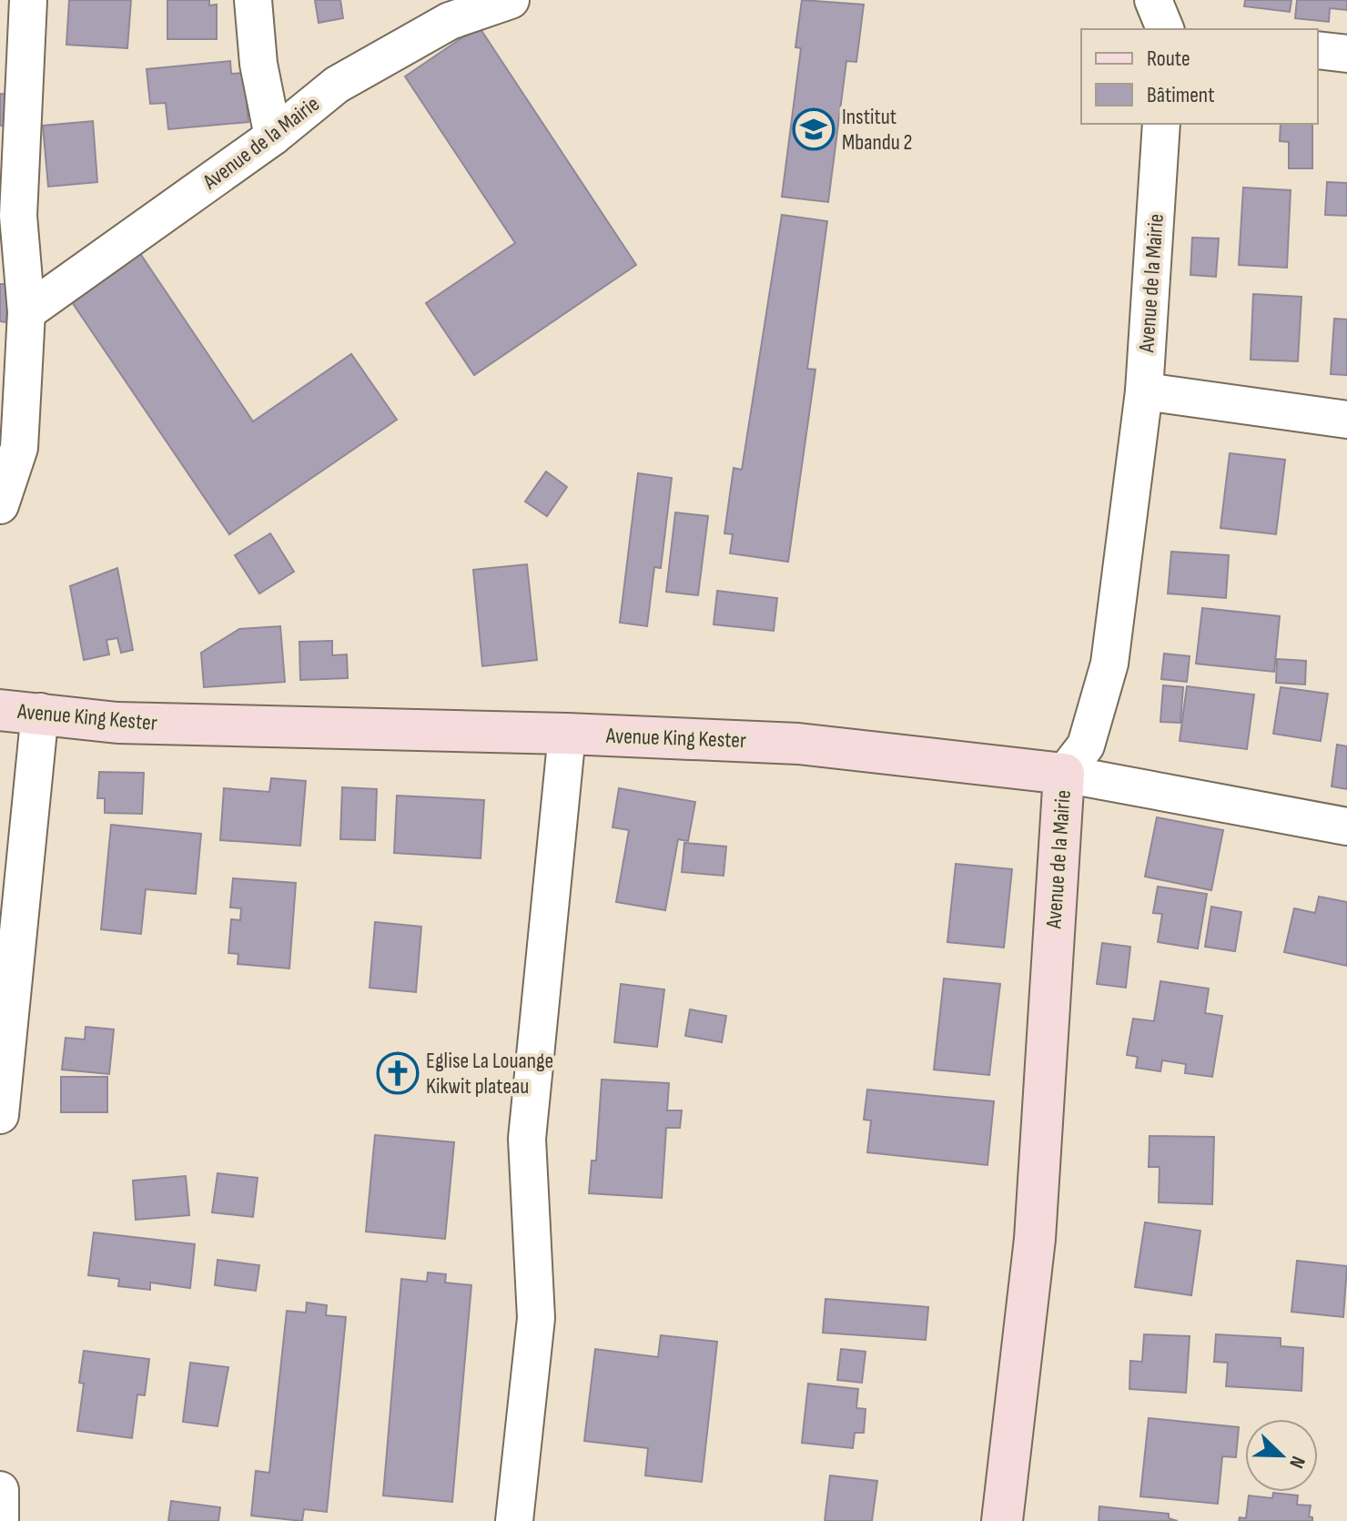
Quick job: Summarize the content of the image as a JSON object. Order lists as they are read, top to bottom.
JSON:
{
  "streets": {
    "street": ["Avenue de la Mairie", "Avenue King Kester"]
  },
  "crossings": [
    ["Avenue de la Mairie", "Avenue King Kester"]
  ],
  "places": {
    "school or university": ["Institut Mbandu 2"],
    "church": ["Eglise La Louange Kikwit plateau"]
  },
  "legend": ["Route", "Bâtiment"],
  "north": "bottom right"
}
